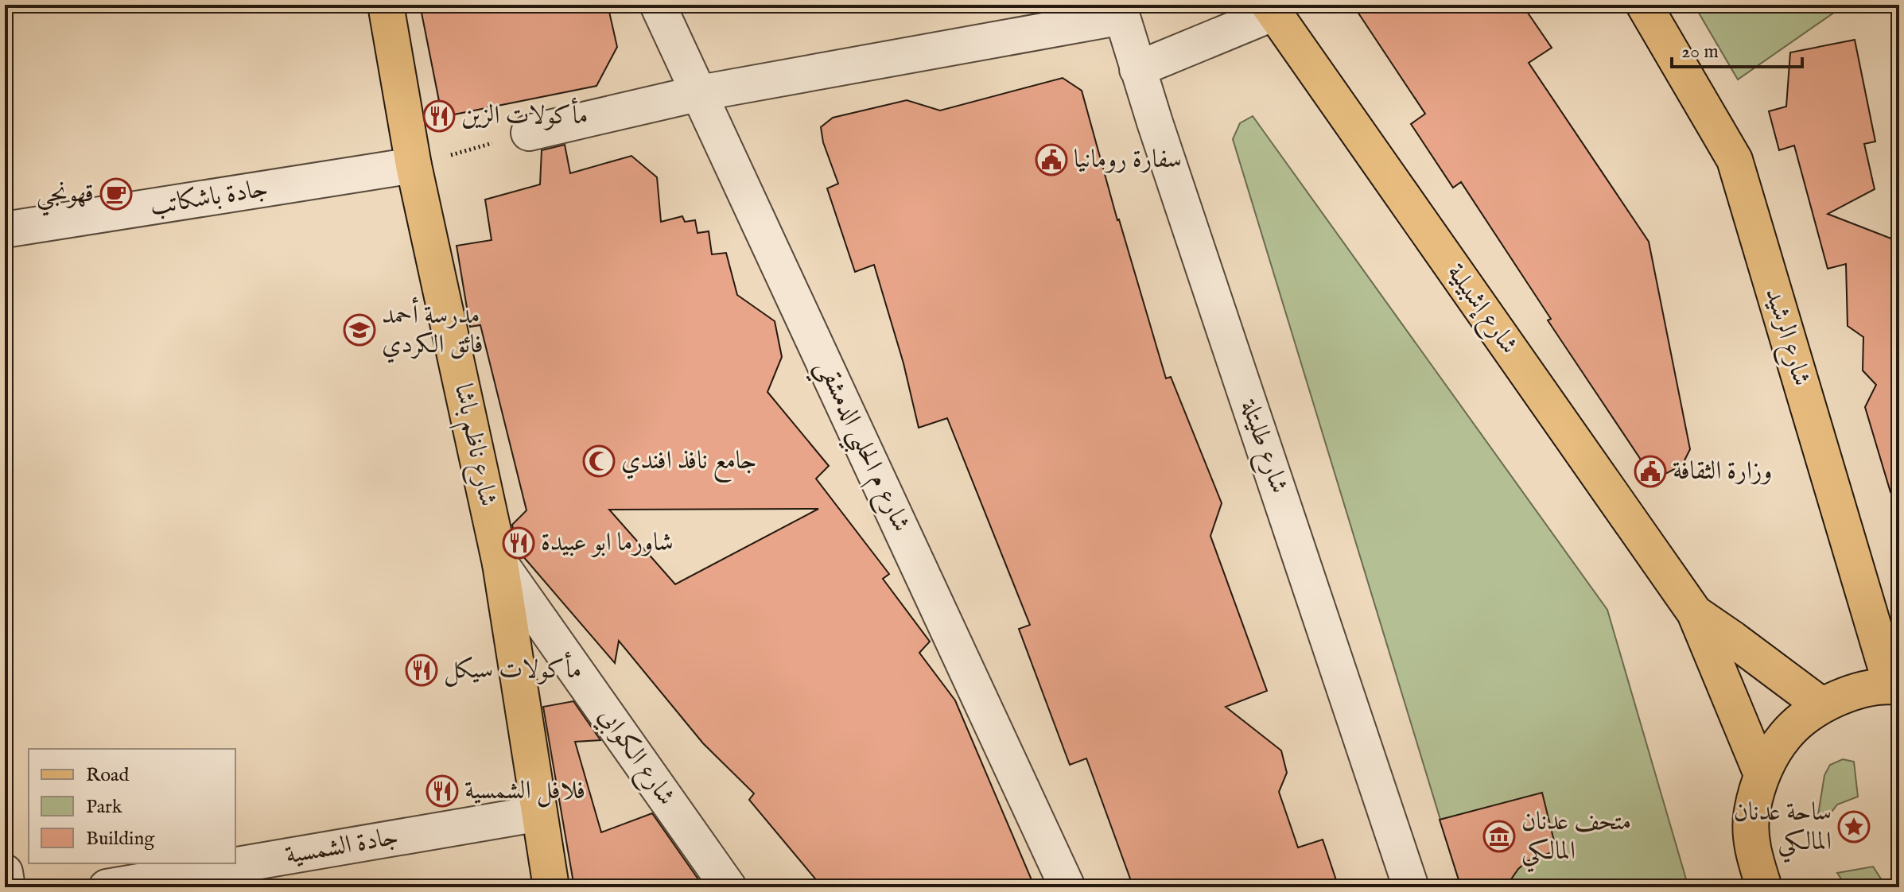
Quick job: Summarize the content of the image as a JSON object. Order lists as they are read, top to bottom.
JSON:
{
  "streets": {
    "main road": ["شارع إشبيلية", "شارع الرشيد", "شارع ناظم باشا"],
    "street": [
      "جادة باشكاتب",
      "شارع م الحلبي الدمشقي",
      "شارع طليتلة",
      "شارع الكوابي",
      "جادة الشمسية"
    ]
  },
  "crossings": [
    ["جادة باشكاتب", "شارع ناظم باشا"],
    ["شارع ناظم باشا", "شارع الكوابي"],
    ["شارع ناظم باشا", "جادة الشمسية"]
  ],
  "places": {
    "restaurant": [
      "مأكولات الزين",
      "شاورما ابو عبيدة",
      "مأكولات سيكل",
      "فلافل الشمسية"
    ],
    "public building": ["سفارة رومانيا", "وزارة الثقافة"],
    "cafe": ["قهونجي"],
    "school or university": ["مدرسة أحمد فائق الكردي"],
    "mosque": ["جامع نافذ افندي"],
    "place": ["ساحة عدنان المالكي"],
    "museum": ["متحف عدنان المالكي"]
  },
  "legend": ["Road", "Park", "Building"],
  "scale_bar": "20 m"
}
